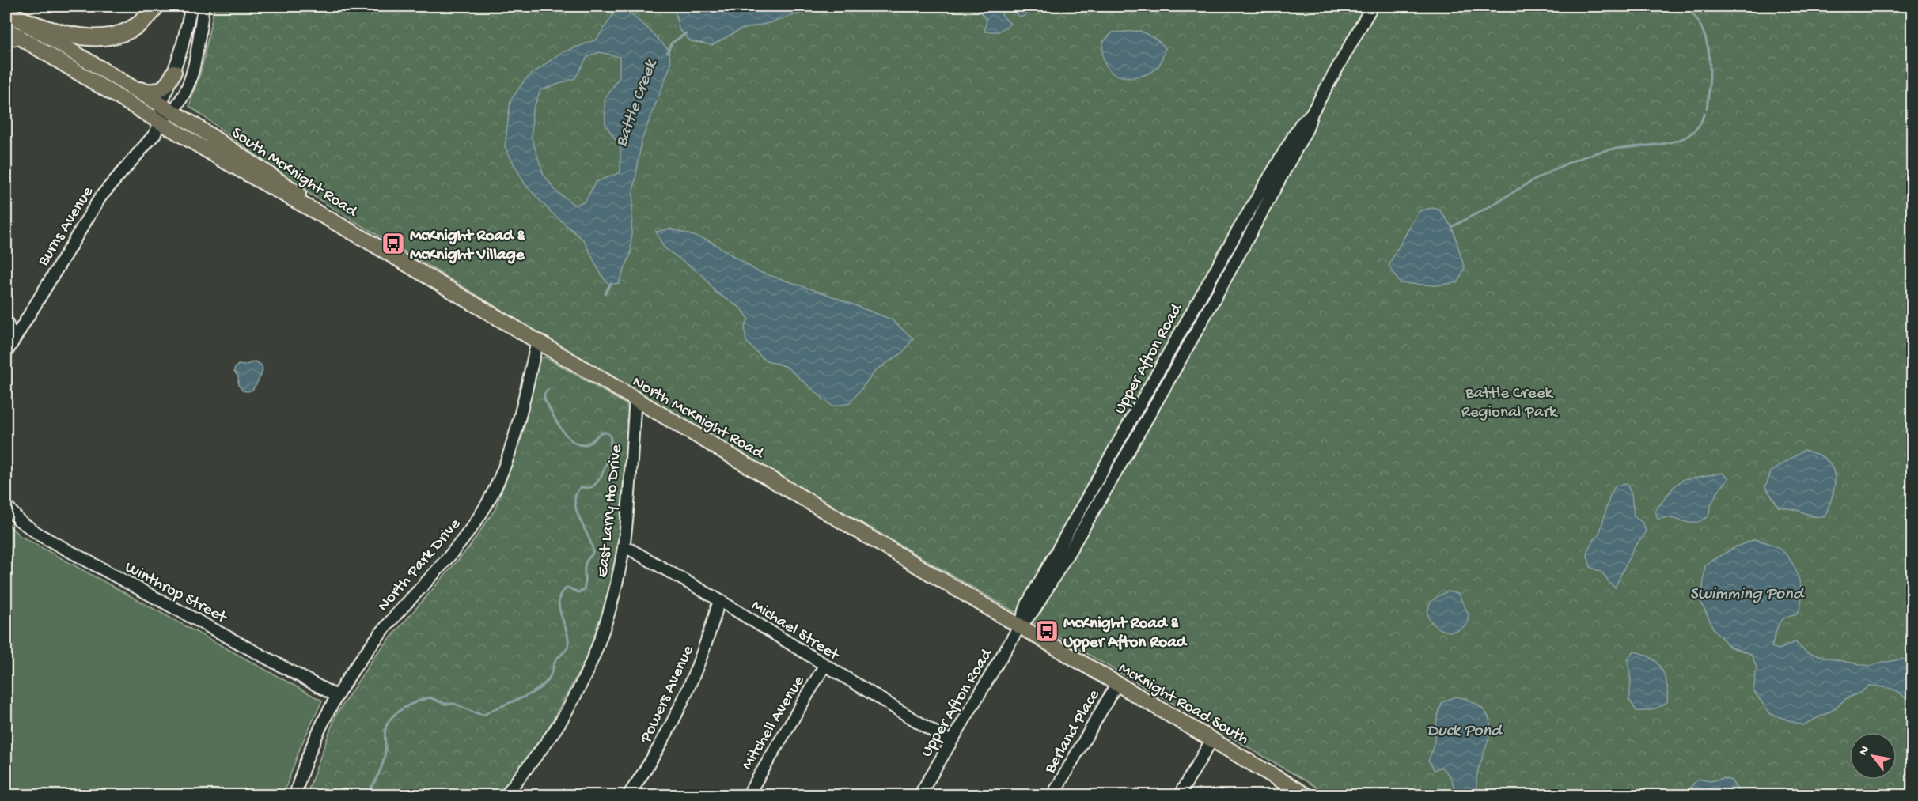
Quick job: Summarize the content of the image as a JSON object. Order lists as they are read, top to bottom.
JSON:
{
  "streets": {
    "main road": ["South McKnight Road", "North McKnight Road", "McKnight Road South"],
    "street": [
      "Burns Avenue",
      "Upper Afton Road",
      "East Larry Ho Drive",
      "North Park Drive",
      "Winthrop Street",
      "Michael Street",
      "Powers Avenue",
      "Mitchell Avenue",
      "Berland Place"
    ]
  },
  "crossings": [
    ["South McKnight Road", "Burns Avenue"],
    ["South McKnight Road", "North McKnight Road"],
    ["Upper Afton Road", "North McKnight Road"],
    ["Upper Afton Road", "Michael Street"],
    ["Upper Afton Road", "McKnight Road South"],
    ["North McKnight Road", "East Larry Ho Drive"],
    ["North McKnight Road", "North Park Drive"],
    ["North McKnight Road", "McKnight Road South"],
    ["East Larry Ho Drive", "Michael Street"],
    ["North Park Drive", "Winthrop Street"],
    ["Michael Street", "Powers Avenue"],
    ["Michael Street", "Mitchell Avenue"],
    ["McKnight Road South", "Berland Place"]
  ],
  "water": ["Battle Creek", "Swimming Pond", "Duck Pond"],
  "parks": ["Battle Creek Regional Park"],
  "places": {
    "bus stop": ["McKnight Road & McKnight Village", "McKnight Road & Upper Afton Road"]
  },
  "north": "top left"
}
